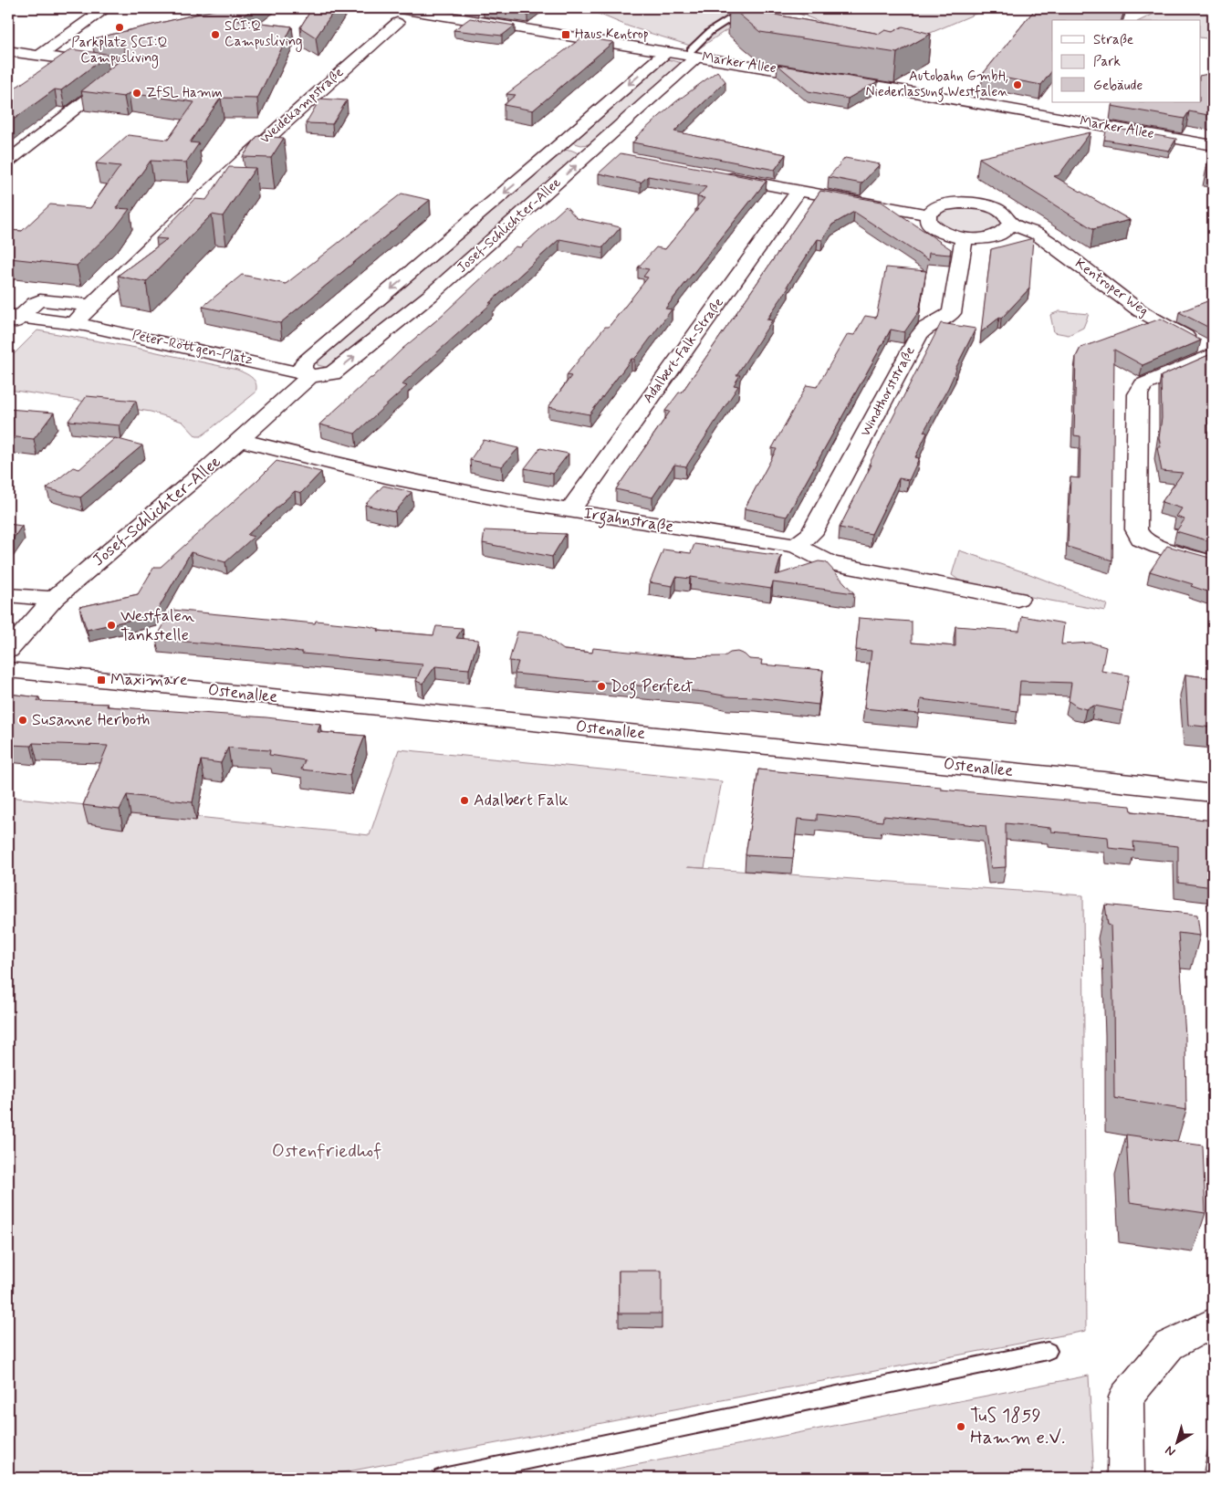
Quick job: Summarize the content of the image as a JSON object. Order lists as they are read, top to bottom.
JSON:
{
  "streets": {
    "street": [
      "Marker Allee",
      "Weidekampstraße",
      "Josef-Schlichter-Allee",
      "Kentroper Weg",
      "Peter-Röttgen-Platz",
      "Adalbert-Falk-Straße",
      "Windthorststraße",
      "Irgahnstraße",
      "Ostenallee"
    ]
  },
  "crossings": [
    ["Marker Allee", "Weidekampstraße"],
    ["Marker Allee", "Josef-Schlichter-Allee"],
    ["Josef-Schlichter-Allee", "Peter-Röttgen-Platz"],
    ["Josef-Schlichter-Allee", "Irgahnstraße"],
    ["Adalbert-Falk-Straße", "Irgahnstraße"],
    ["Windthorststraße", "Irgahnstraße"]
  ],
  "parks": ["Ostenfriedhof"],
  "places": {
    "other": [
      "Parkplatz SCI:Q Campusliving",
      "SCI:Q Campusliving",
      "Autobahn GmbH, Niederlassung Westfalen",
      "ZfSL Hamm",
      "Westfalen Tankstelle",
      "Dog Perfect",
      "Susanne Herboth",
      "Adalbert Falk",
      "TuS 1859 Hamm e.V."
    ],
    "transit": ["Haus Kentrop", "Maximare"]
  },
  "legend": ["Straße", "Park", "Gebäude"],
  "north": "bottom left"
}
